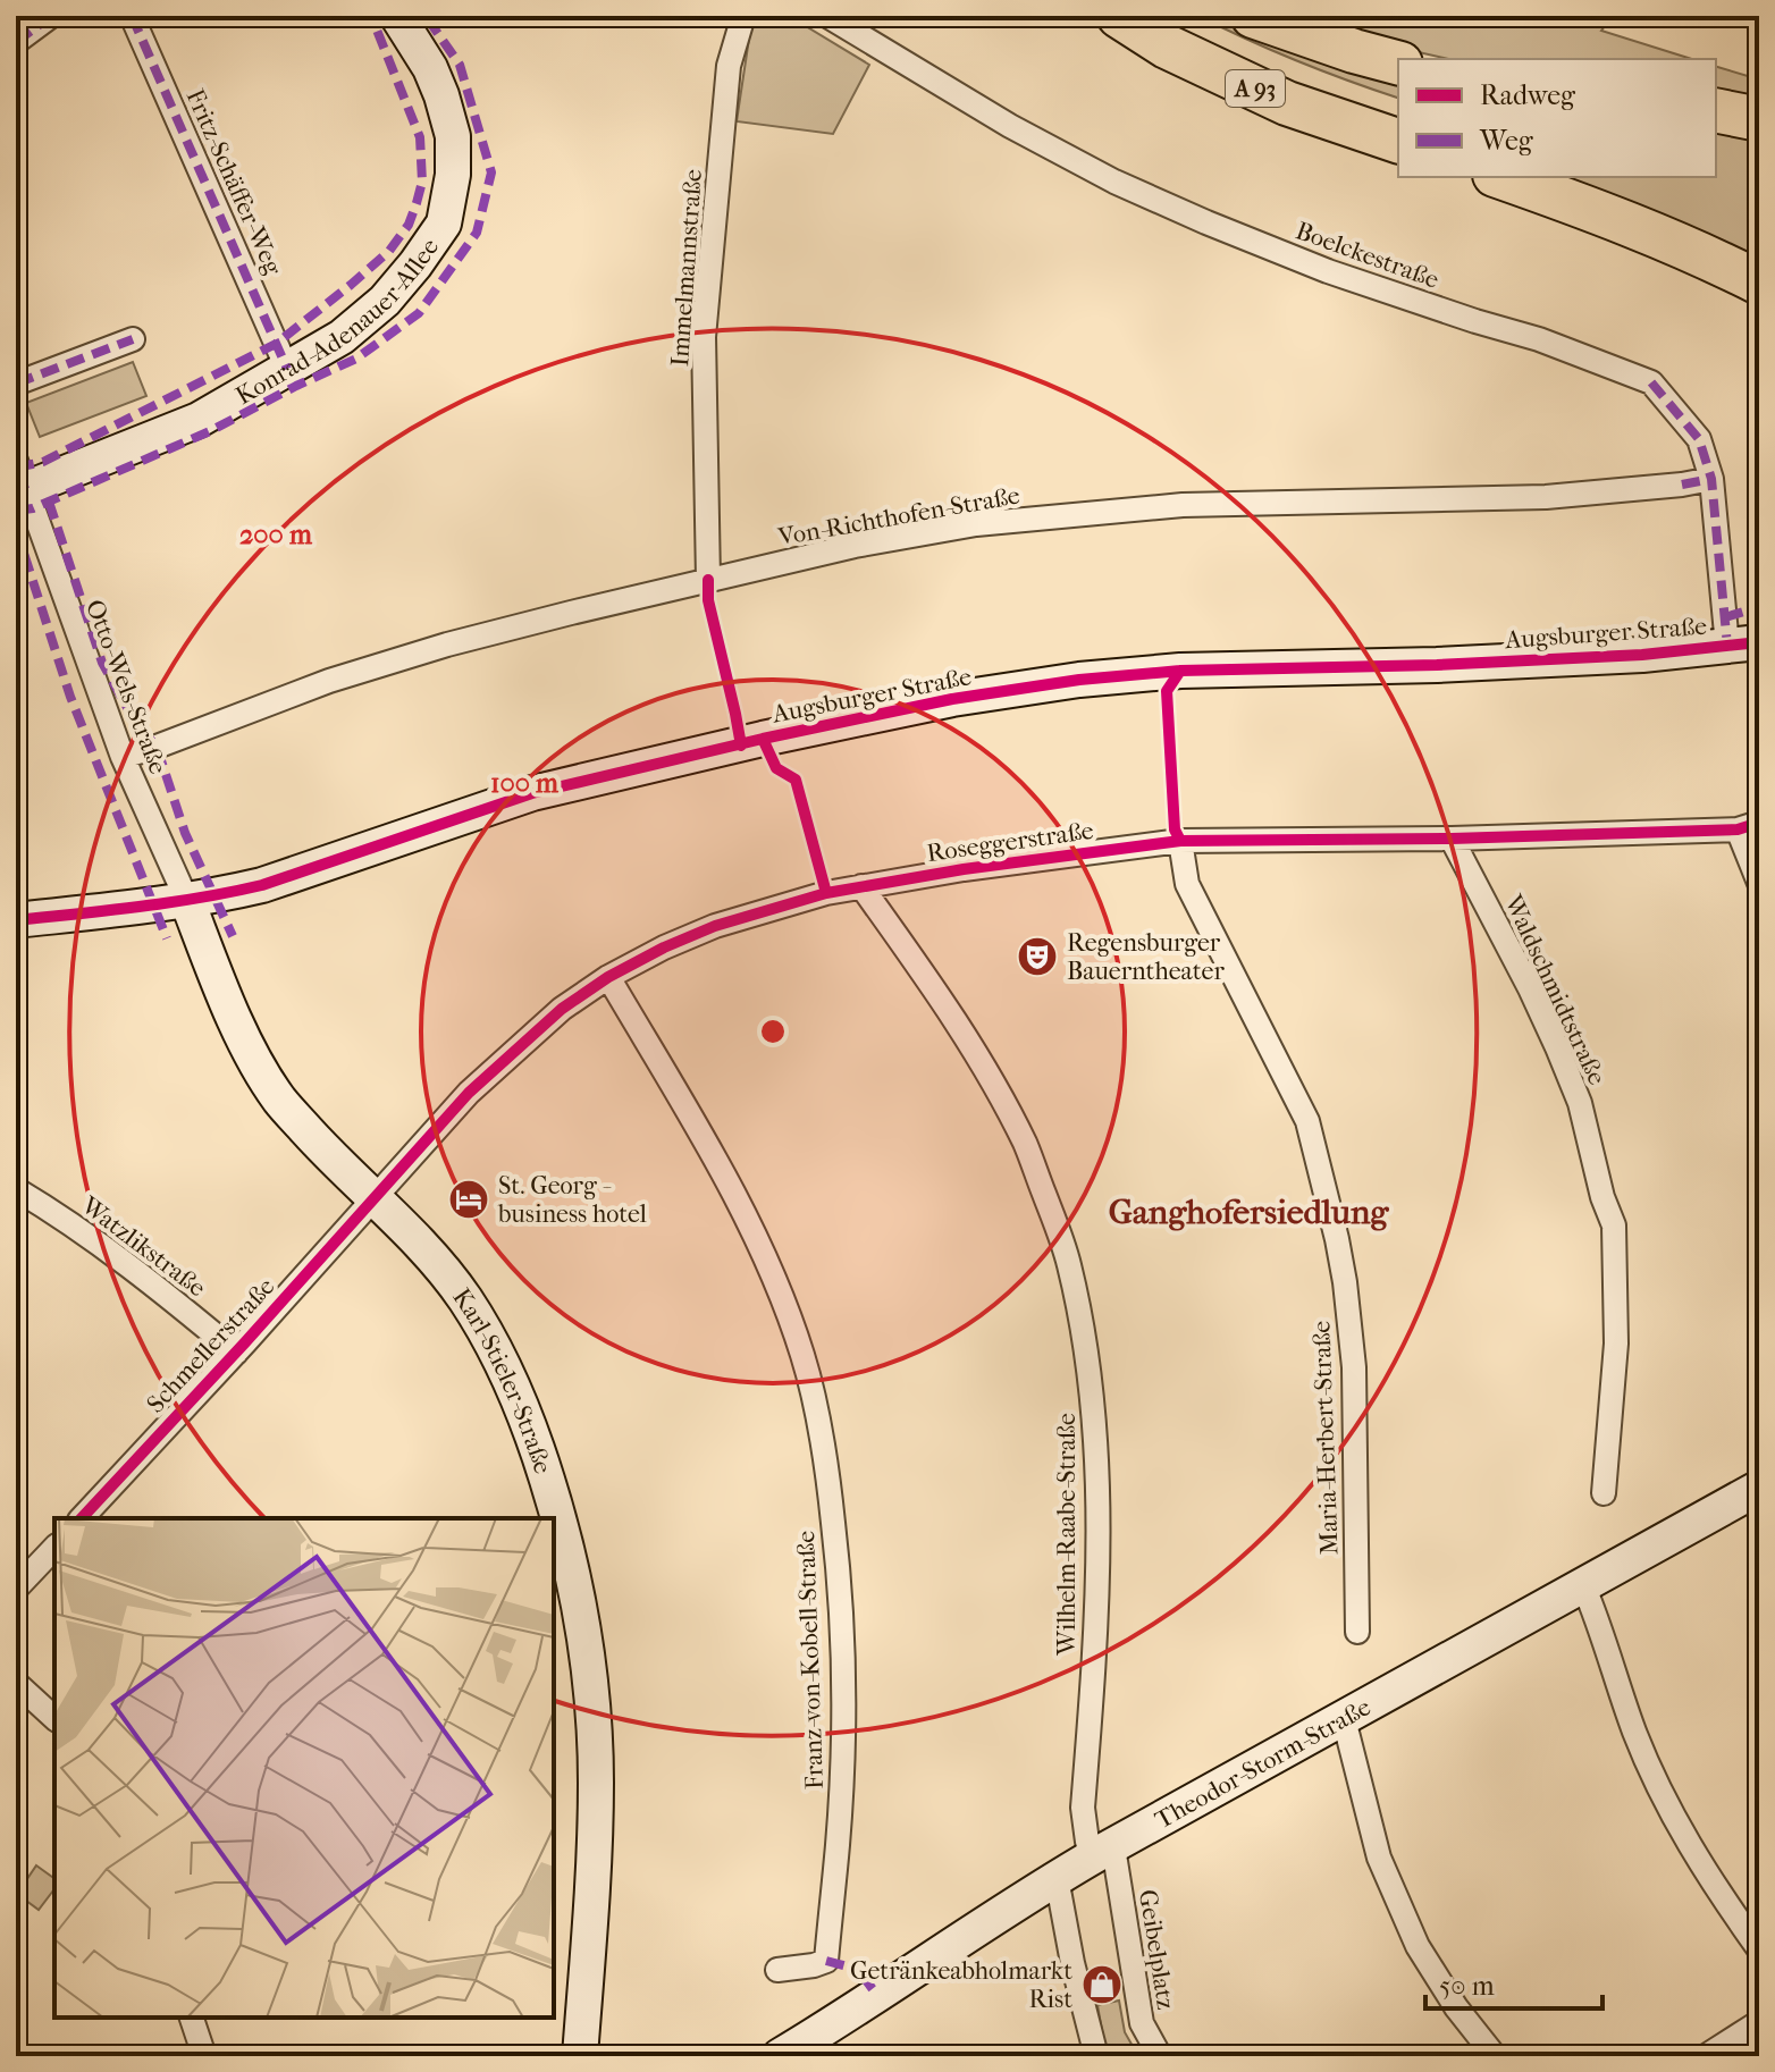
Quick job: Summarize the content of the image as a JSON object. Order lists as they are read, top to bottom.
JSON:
{
  "streets": {
    "highway": ["A 93"],
    "street": [
      "Fritz-Schäffer-Weg",
      "Boelckestraße",
      "Immelmannstraße",
      "Konrad-Adenauer-Allee",
      "Von-Richthofen-Straße",
      "Augsburger Straße",
      "Otto-Wels-Straße",
      "Roseggerstraße",
      "Waldschmidtstraße",
      "Watzlikstraße",
      "Schmellerstraße",
      "Karl-Stieler-Straße",
      "Maria-Herbert-Straße",
      "Wilhelm-Raabe-Straße",
      "Franz-von-Kobell-Straße",
      "Theodor-Storm-Straße",
      "Geibelplatz"
    ]
  },
  "crossings": [
    ["Fritz-Schäffer-Weg", "Konrad-Adenauer-Allee"],
    ["Boelckestraße", "Von-Richthofen-Straße"],
    ["Boelckestraße", "Augsburger Straße"],
    ["Immelmannstraße", "Von-Richthofen-Straße"],
    ["Konrad-Adenauer-Allee", "Otto-Wels-Straße"],
    ["Von-Richthofen-Straße", "Otto-Wels-Straße"],
    ["Augsburger Straße", "Otto-Wels-Straße"],
    ["Augsburger Straße", "Karl-Stieler-Straße"],
    ["Otto-Wels-Straße", "Karl-Stieler-Straße"],
    ["Roseggerstraße", "Waldschmidtstraße"],
    ["Roseggerstraße", "Schmellerstraße"],
    ["Roseggerstraße", "Karl-Stieler-Straße"],
    ["Roseggerstraße", "Maria-Herbert-Straße"],
    ["Roseggerstraße", "Wilhelm-Raabe-Straße"],
    ["Roseggerstraße", "Franz-von-Kobell-Straße"],
    ["Watzlikstraße", "Schmellerstraße"],
    ["Schmellerstraße", "Karl-Stieler-Straße"],
    ["Wilhelm-Raabe-Straße", "Theodor-Storm-Straße"],
    ["Wilhelm-Raabe-Straße", "Geibelplatz"],
    ["Theodor-Storm-Straße", "Geibelplatz"]
  ],
  "districts": ["Ganghofersiedlung"],
  "places": {
    "theatre": ["Regensburger Bauerntheater"],
    "hotel": ["St. Georg - business hotel"],
    "shop": ["Getränkeabholmarkt Rist"]
  },
  "legend": ["Radweg", "Weg"],
  "scale_bar": "50 m",
  "rings": ["200 m", "100 m"]
}
